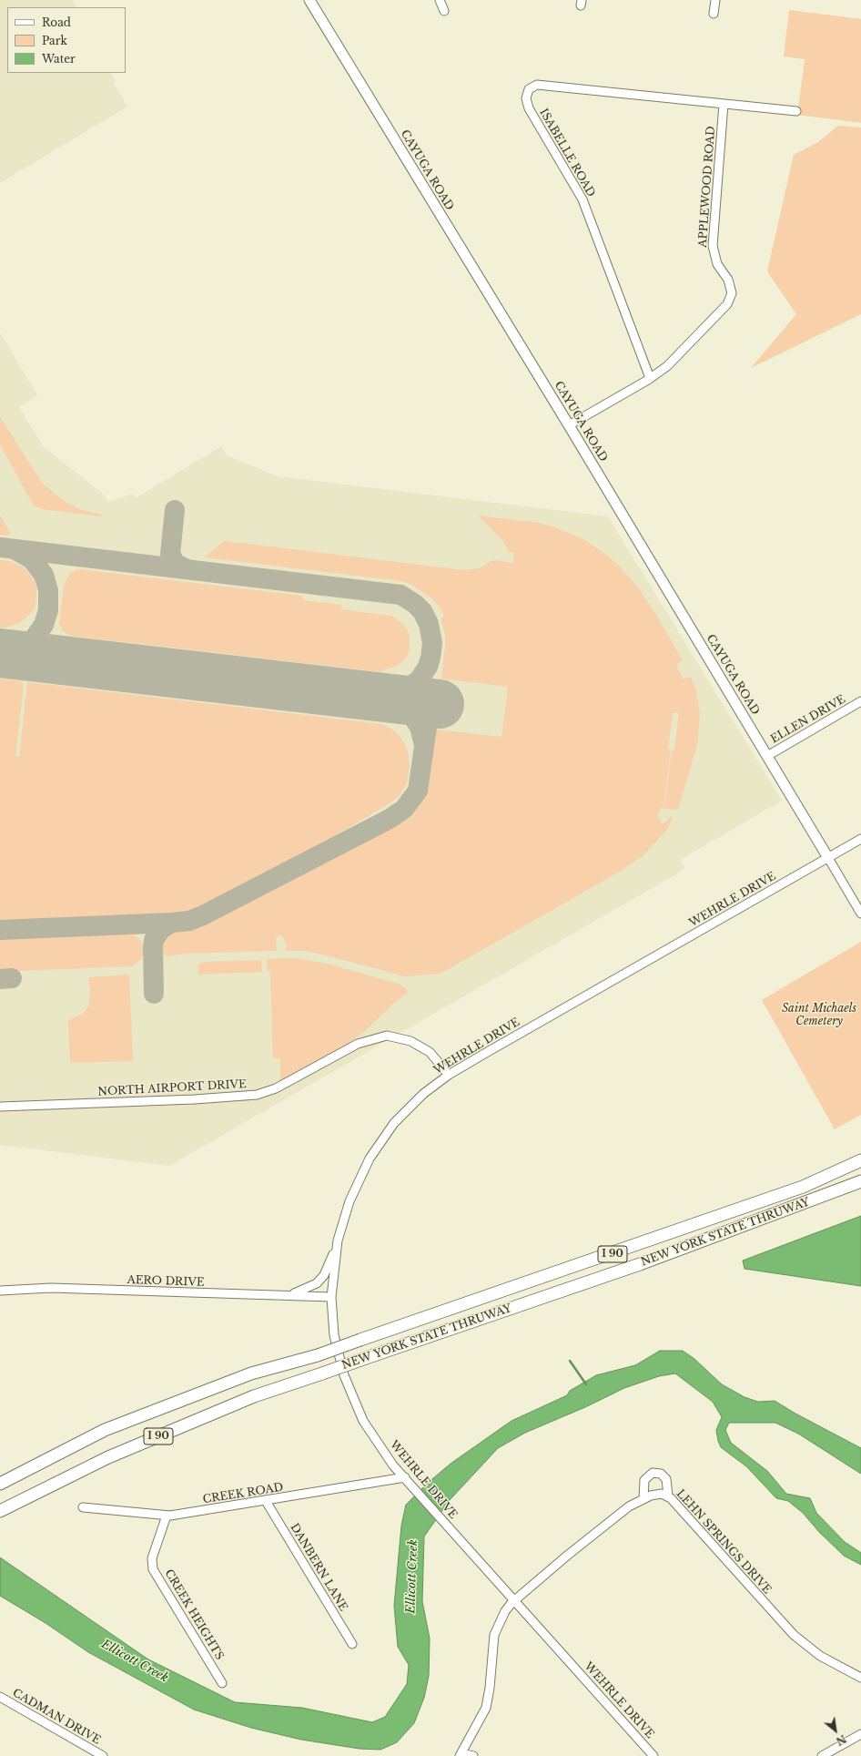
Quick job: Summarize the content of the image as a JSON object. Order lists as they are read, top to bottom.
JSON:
{
  "streets": {
    "highway": ["NEW YORK STATE THRUWAY", "I 90"],
    "main road": ["CAYUGA ROAD"],
    "street": [
      "ISABELLE ROAD",
      "APPLEWOOD ROAD",
      "ELLEN DRIVE",
      "WEHRLE DRIVE",
      "NORTH AIRPORT DRIVE",
      "AERO DRIVE",
      "CREEK ROAD",
      "LEHN SPRINGS DRIVE",
      "DANBERN LANE",
      "CREEK HEIGHTS",
      "CADMAN DRIVE"
    ]
  },
  "crossings": [
    ["ISABELLE ROAD", "APPLEWOOD ROAD"],
    ["CAYUGA ROAD", "APPLEWOOD ROAD"],
    ["CAYUGA ROAD", "ELLEN DRIVE"],
    ["CAYUGA ROAD", "WEHRLE DRIVE"],
    ["WEHRLE DRIVE", "NORTH AIRPORT DRIVE"],
    ["WEHRLE DRIVE", "AERO DRIVE"],
    ["WEHRLE DRIVE", "CREEK ROAD"],
    ["WEHRLE DRIVE", "LEHN SPRINGS DRIVE"],
    ["CREEK ROAD", "DANBERN LANE"],
    ["CREEK ROAD", "CREEK HEIGHTS"]
  ],
  "water": ["Ellicott Creek"],
  "parks": ["Saint Michaels Cemetery"],
  "legend": ["Road", "Park", "Water"],
  "north": "bottom right"
}
